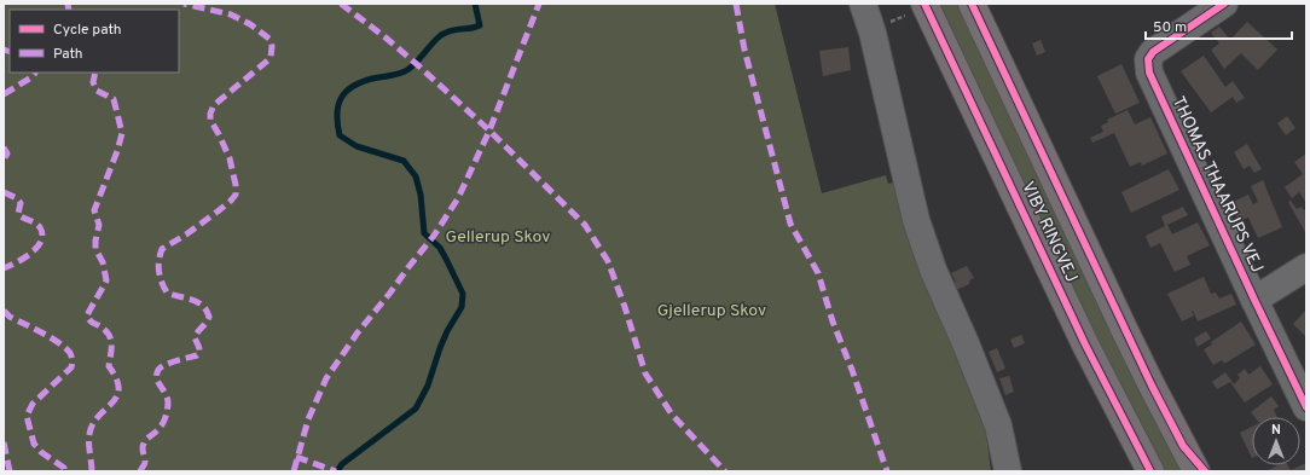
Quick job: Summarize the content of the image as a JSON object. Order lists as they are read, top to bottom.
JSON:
{
  "streets": {
    "main road": ["VIBY RINGVEJ"],
    "street": ["THOMAS THAARUPS VEJ"]
  },
  "parks": ["Gellerup Skov", "Gjellerup Skov"],
  "legend": ["Cycle path", "Path"],
  "scale_bar": "50 m",
  "north": "top"
}
